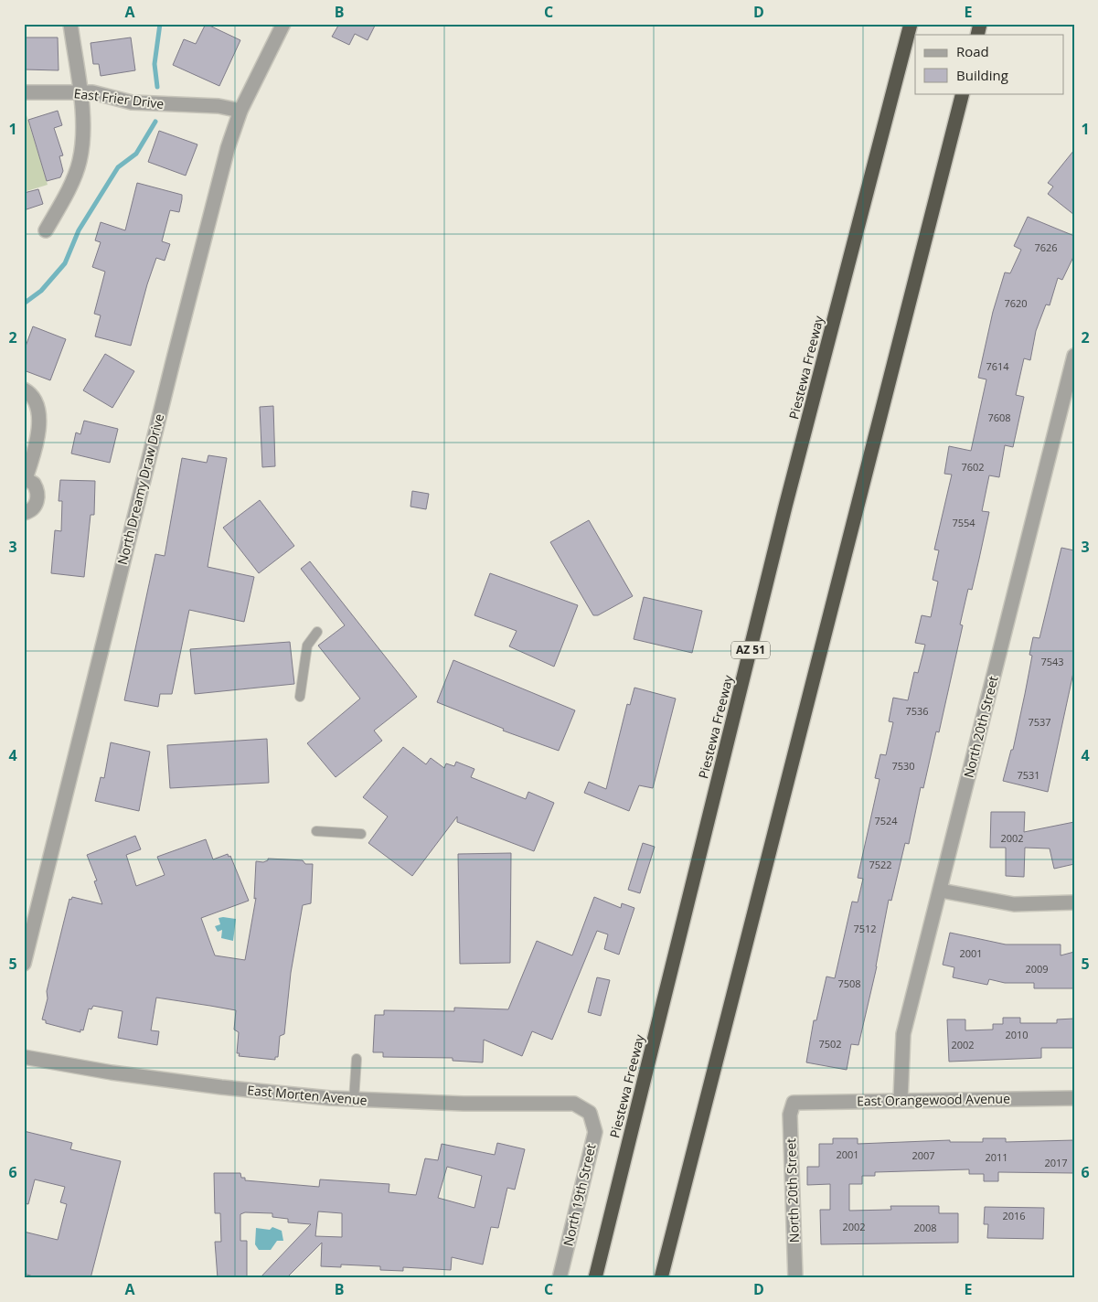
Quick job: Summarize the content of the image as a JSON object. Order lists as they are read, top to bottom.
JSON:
{
  "streets": {
    "highway": ["Piestewa Freeway", "AZ 51"],
    "street": [
      "East Frier Drive",
      "North Dreamy Draw Drive",
      "North 20th Street",
      "East Morten Avenue",
      "East Orangewood Avenue",
      "North 19th Street"
    ]
  },
  "crossings": [
    ["East Frier Drive", "North Dreamy Draw Drive"],
    ["North 20th Street", "East Orangewood Avenue"],
    ["East Morten Avenue", "North 19th Street"]
  ],
  "house_numbers": [
    "7626",
    "7620",
    "7614",
    "7608",
    "7602",
    "7554",
    "7543",
    "7536",
    "7537",
    "7530",
    "7531",
    "7524",
    "2002",
    "7522",
    "7512",
    "2001",
    "2009",
    "7508",
    "2010",
    "7502",
    "2002",
    "2001",
    "2007",
    "2011",
    "2017",
    "2016",
    "2002",
    "2008"
  ],
  "legend": ["Road", "Building"],
  "grid": {
    "columns": [
      "A",
      "B",
      "C",
      "D",
      "E"
    ],
    "rows": [
      "1",
      "2",
      "3",
      "4",
      "5",
      "6"
    ]
  }
}
